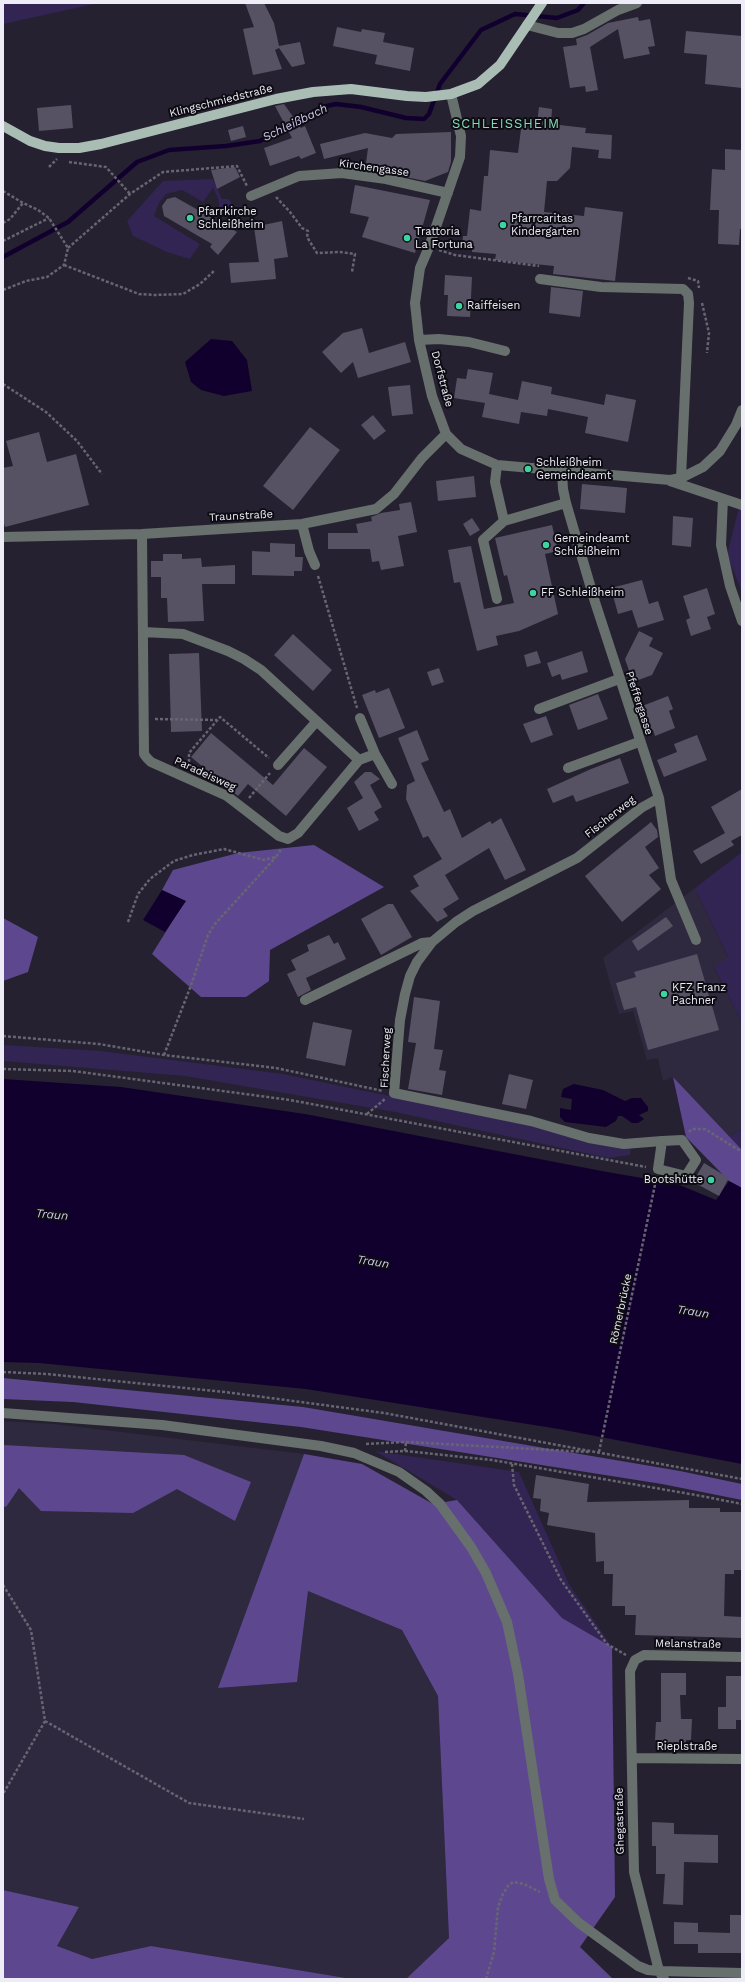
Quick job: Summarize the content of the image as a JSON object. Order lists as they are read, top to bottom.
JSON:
{
  "streets": {
    "main road": ["Klingschmiedstraße"],
    "street": [
      "Kirchengasse",
      "Dorfstraße",
      "Traunstraße",
      "Pfeffergasse",
      "Paradeisweg",
      "Fischerweg",
      "Melanstraße",
      "Rieplstraße",
      "Ghegastraße"
    ],
    "path": ["Römerbrücke"]
  },
  "crossings": [
    ["Klingschmiedstraße", "Dorfstraße"],
    ["Kirchengasse", "Dorfstraße"],
    ["Dorfstraße", "Traunstraße"],
    ["Dorfstraße", "Pfeffergasse"],
    ["Traunstraße", "Paradeisweg"],
    ["Pfeffergasse", "Fischerweg"],
    ["Melanstraße", "Ghegastraße"],
    ["Rieplstraße", "Ghegastraße"]
  ],
  "districts": ["SCHLEISSHEIM"],
  "water": ["Schleißbach", "Traun"],
  "places": [
    "Pfarrkirche Schleißheim",
    "Pfarrcaritas Kindergarten",
    "Trattoria La Fortuna",
    "Raiffeisen",
    "Schleißheim Gemeindeamt",
    "Gemeindeamt Schleißheim",
    "FF Schleißheim",
    "KFZ Franz Pachner",
    "Bootshütte"
  ]
}
